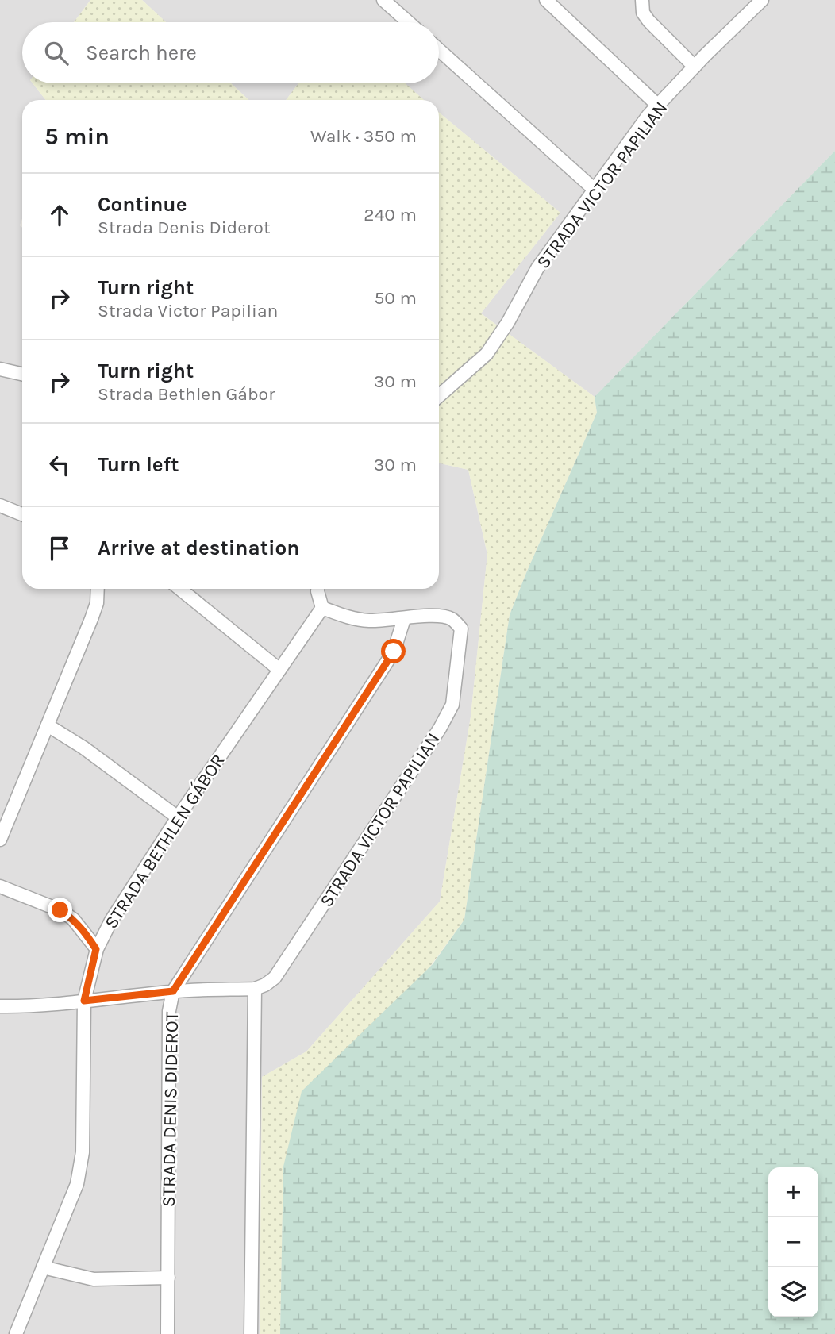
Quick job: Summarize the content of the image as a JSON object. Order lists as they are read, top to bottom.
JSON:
{
  "streets": {
    "street": ["STRADA VICTOR PAPILIAN", "STRADA BETHLEN GÁBOR", "STRADA DENIS DIDEROT"]
  },
  "crossings": [
    ["STRADA VICTOR PAPILIAN", "STRADA DENIS DIDEROT"]
  ],
  "page": {
    "search": "Search here",
    "heading": ["5 min", "Walk · 350 m"],
    "list": [
      ["Continue", "Strada Denis Diderot", "240 m"],
      ["Turn right", "Strada Victor Papilian", "50 m"],
      ["Turn right", "Strada Bethlen Gábor", "30 m"],
      ["Turn left", "30 m"],
      "Arrive at destination"
    ],
    "map_buttons": ["+", "−"]
  }
}
